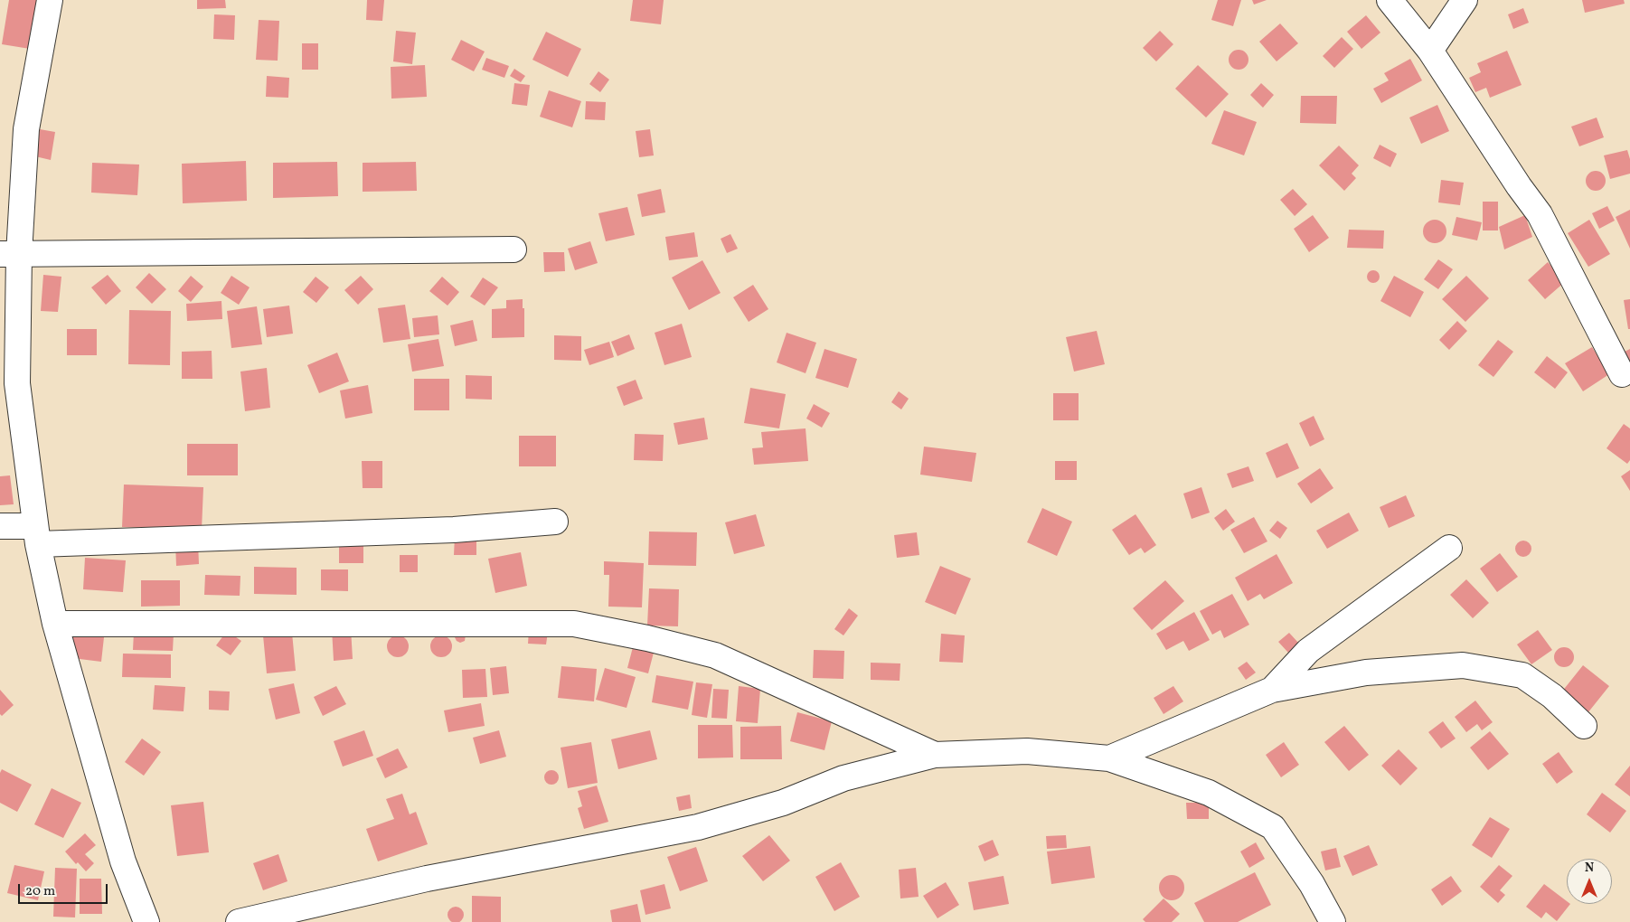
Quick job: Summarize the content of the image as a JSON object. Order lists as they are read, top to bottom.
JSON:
{
  "scale_bar": "20 m",
  "north": "top"
}
